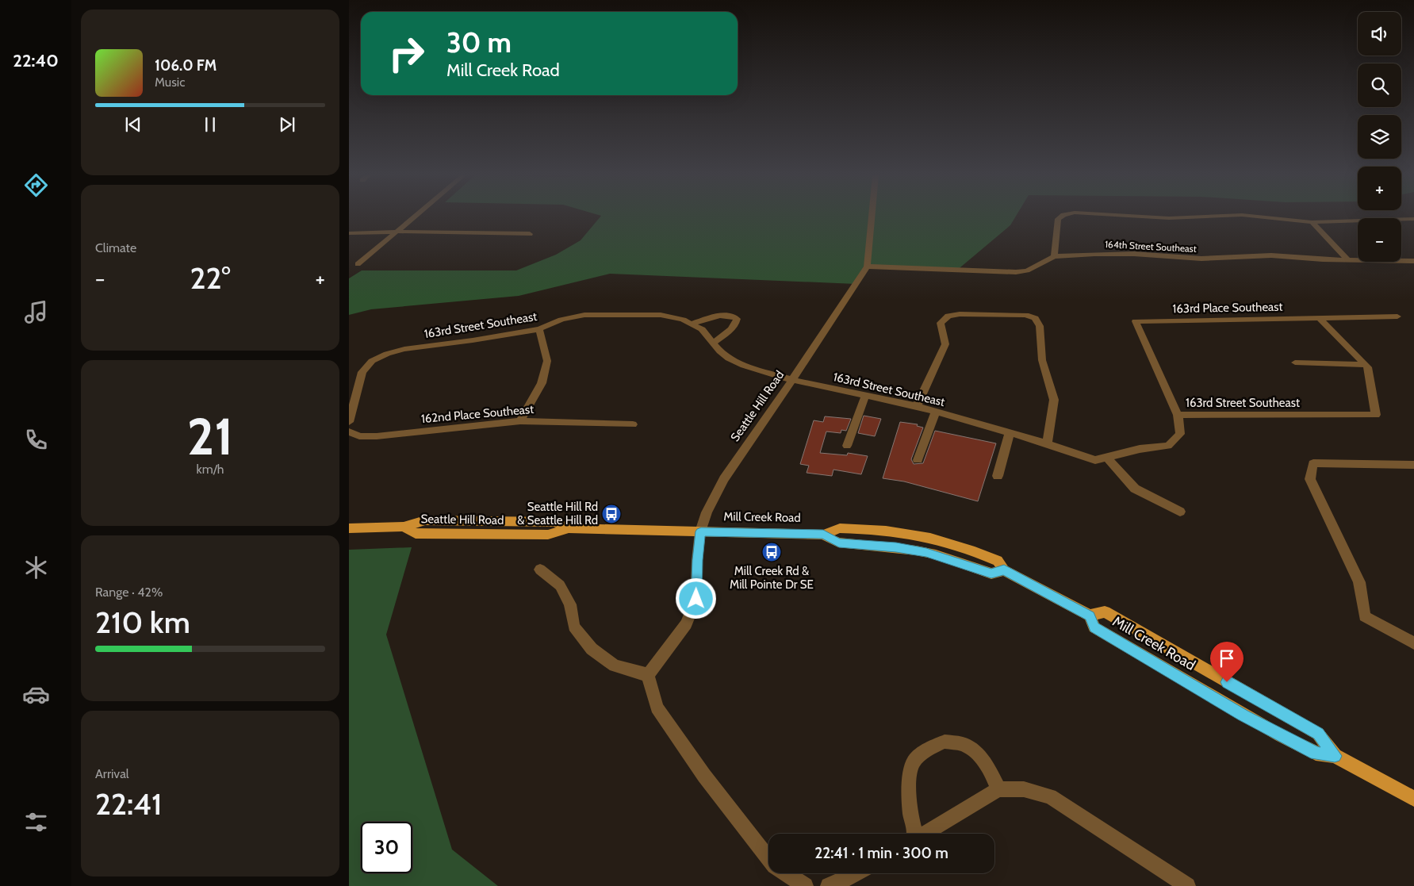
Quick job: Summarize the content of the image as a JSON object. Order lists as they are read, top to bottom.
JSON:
{
  "streets": {
    "main road": ["Seattle Hill Road", "Mill Creek Road"],
    "street": [
      "164th Street Southeast",
      "163rd Place Southeast",
      "163rd Street Southeast",
      "162nd Place Southeast"
    ]
  },
  "crossings": [
    ["164th Street Southeast", "Seattle Hill Road"],
    ["163rd Place Southeast", "163rd Street Southeast"],
    ["163rd Street Southeast", "Seattle Hill Road"],
    ["Seattle Hill Road", "Mill Creek Road"]
  ],
  "places": {
    "bus stop": ["Seattle Hill Rd & Seattle Hill Rd", "Mill Creek Rd & Mill Pointe Dr SE"]
  },
  "page": {
    "tabs": "22:40",
    "map_buttons": ["+", "−"],
    "turn": ["30 m", "Mill Creek Road"],
    "song": ["106.0 FM", "Music"],
    "tile": [
      "Climate",
      ["21", "km/h"],
      ["Range · 42%", "210 km"],
      ["Arrival", "22:41"]
    ],
    "heat": ["−", "22°", "+"],
    "limit": "30",
    "trip": "22:41 · 1 min · 300 m"
  }
}
